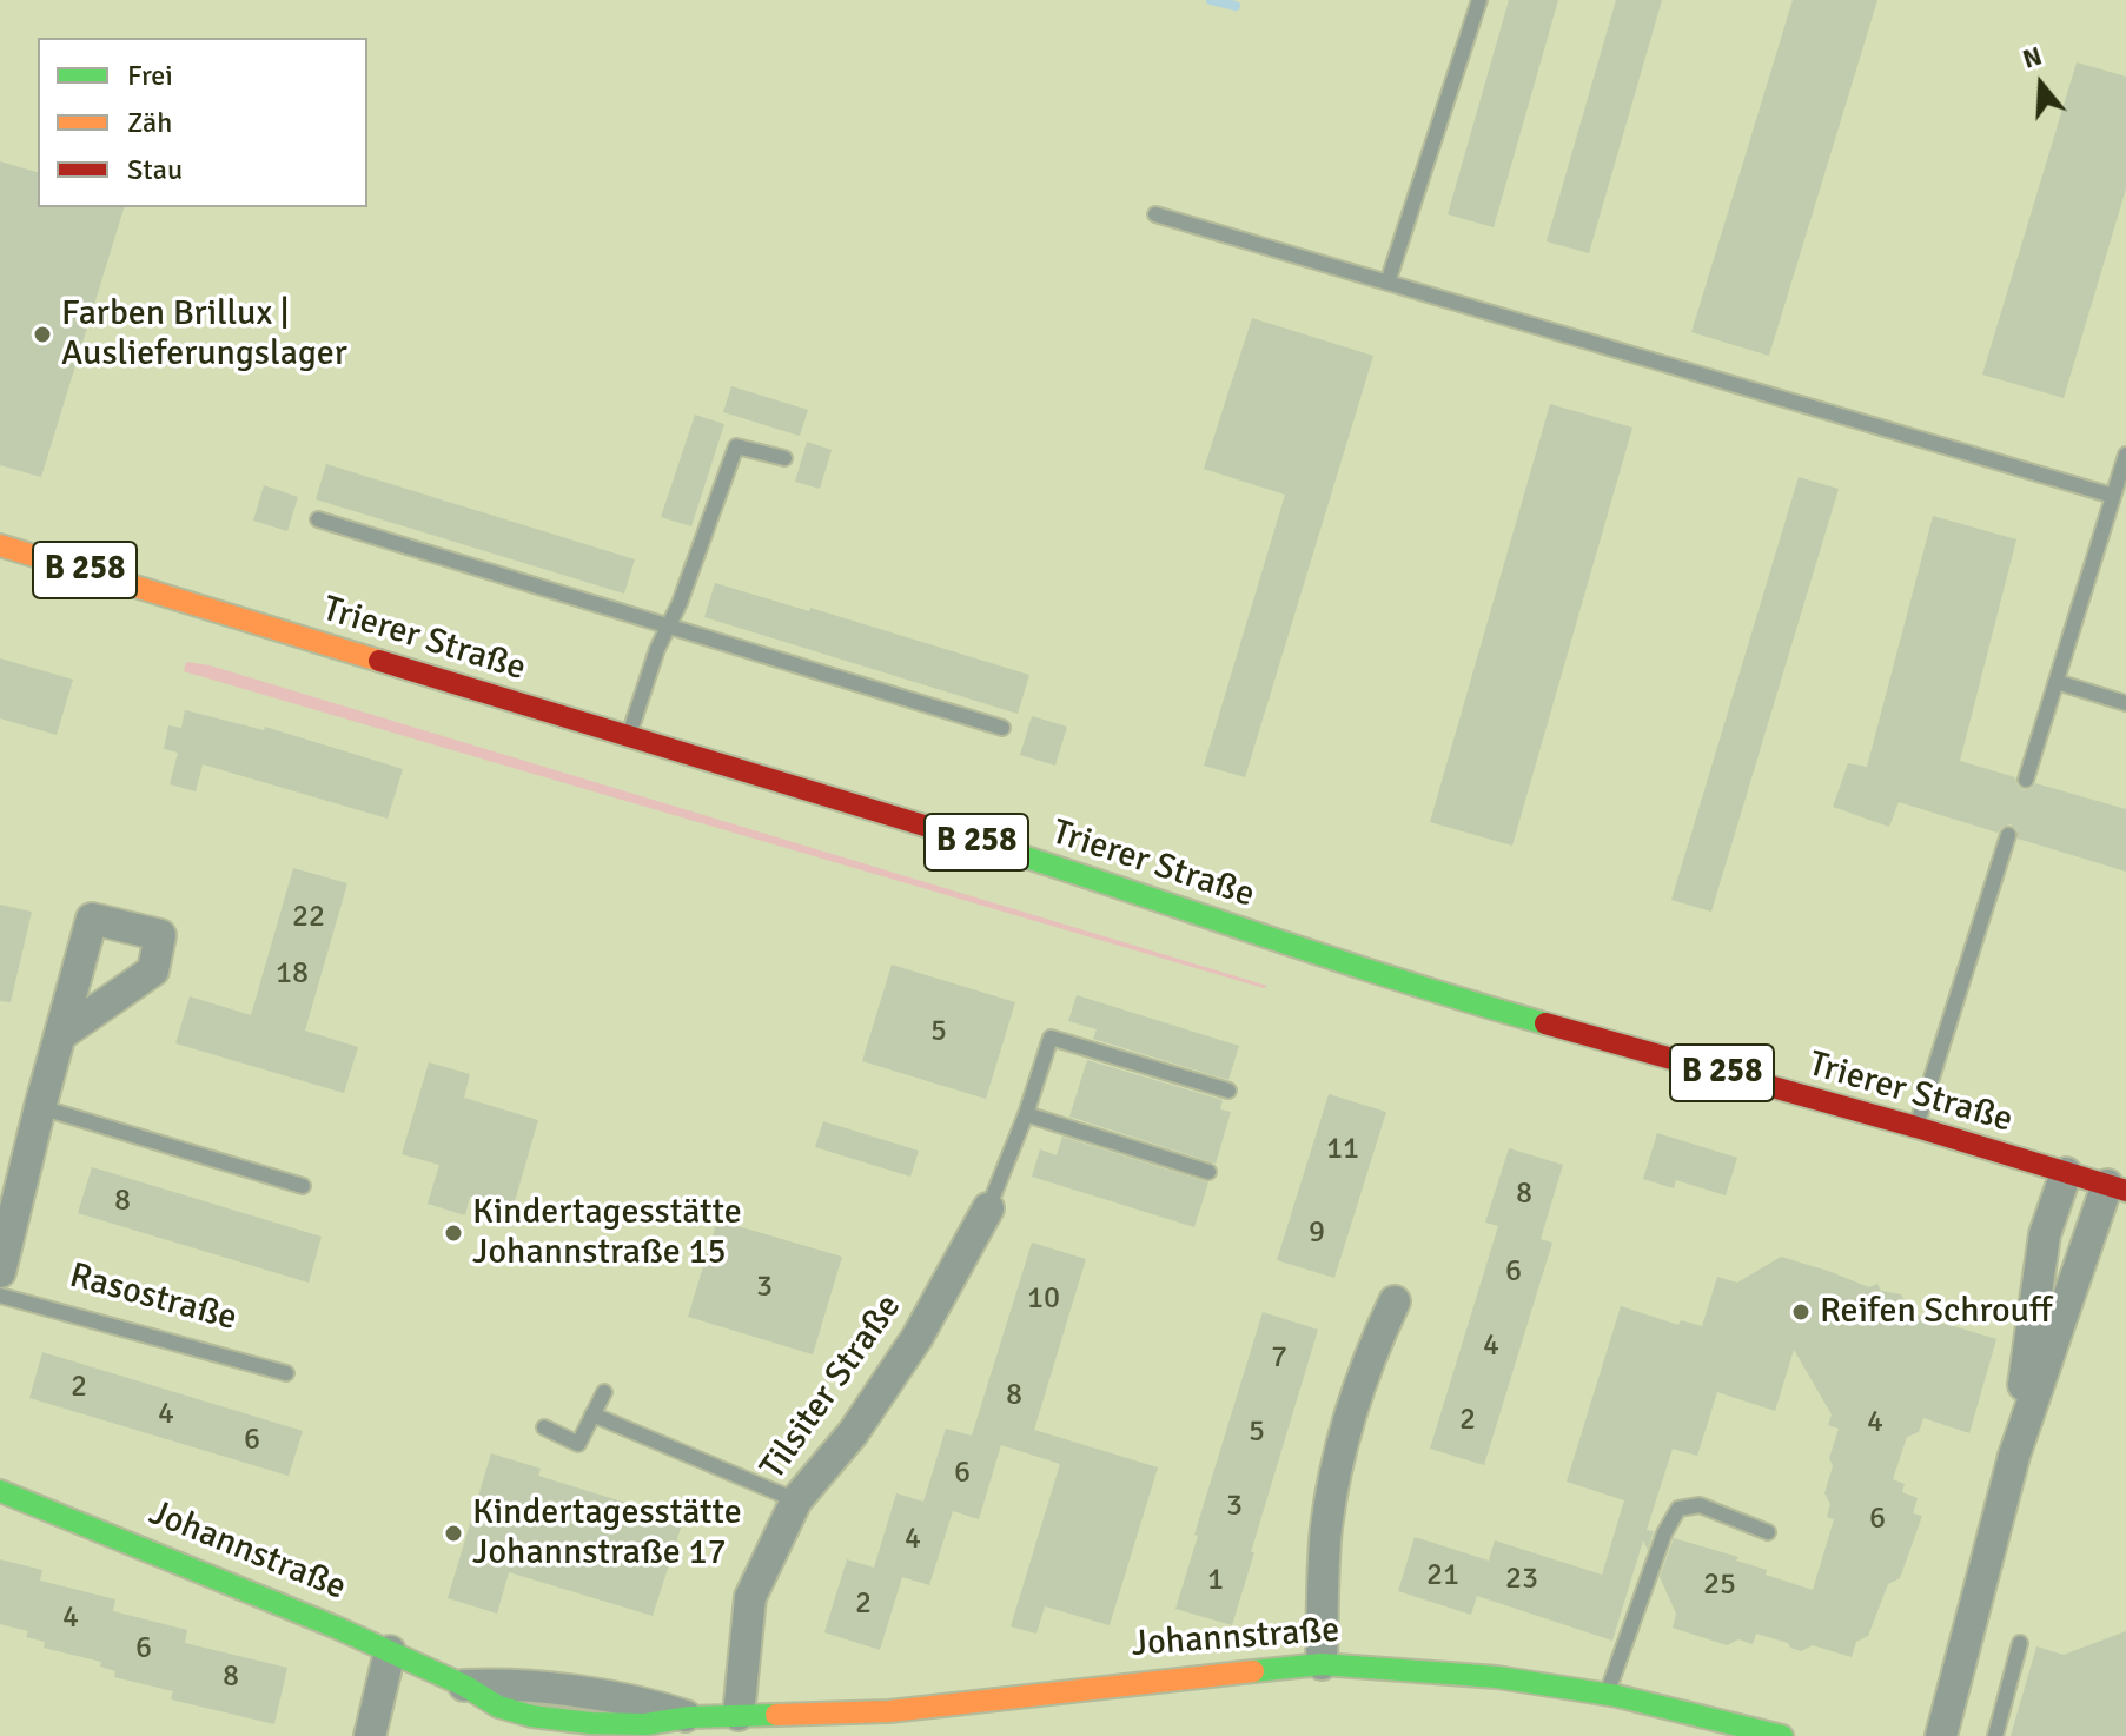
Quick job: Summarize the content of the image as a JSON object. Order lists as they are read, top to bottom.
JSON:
{
  "streets": {
    "main road": ["B 258", "Trierer Straße", "Johannstraße"],
    "street": ["Tilsiter Straße"],
    "lane": ["Rasostraße"]
  },
  "crossings": [
    ["Tilsiter Straße", "Johannstraße"]
  ],
  "places": [
    "Farben Brillux | Auslieferungslager",
    "Kindertagesstätte Johannstraße 15",
    "Reifen Schrouff",
    "Kindertagesstätte Johannstraße 17"
  ],
  "house_numbers": [
    "22",
    "18",
    "5",
    "11",
    "8",
    "8",
    "9",
    "6",
    "3",
    "10",
    "4",
    "7",
    "2",
    "8",
    "4",
    "2",
    "4",
    "5",
    "6",
    "6",
    "3",
    "6",
    "4",
    "21",
    "23",
    "1",
    "25",
    "2",
    "4",
    "6",
    "8"
  ],
  "legend": ["Frei", "Zäh", "Stau"],
  "north": "top"
}
